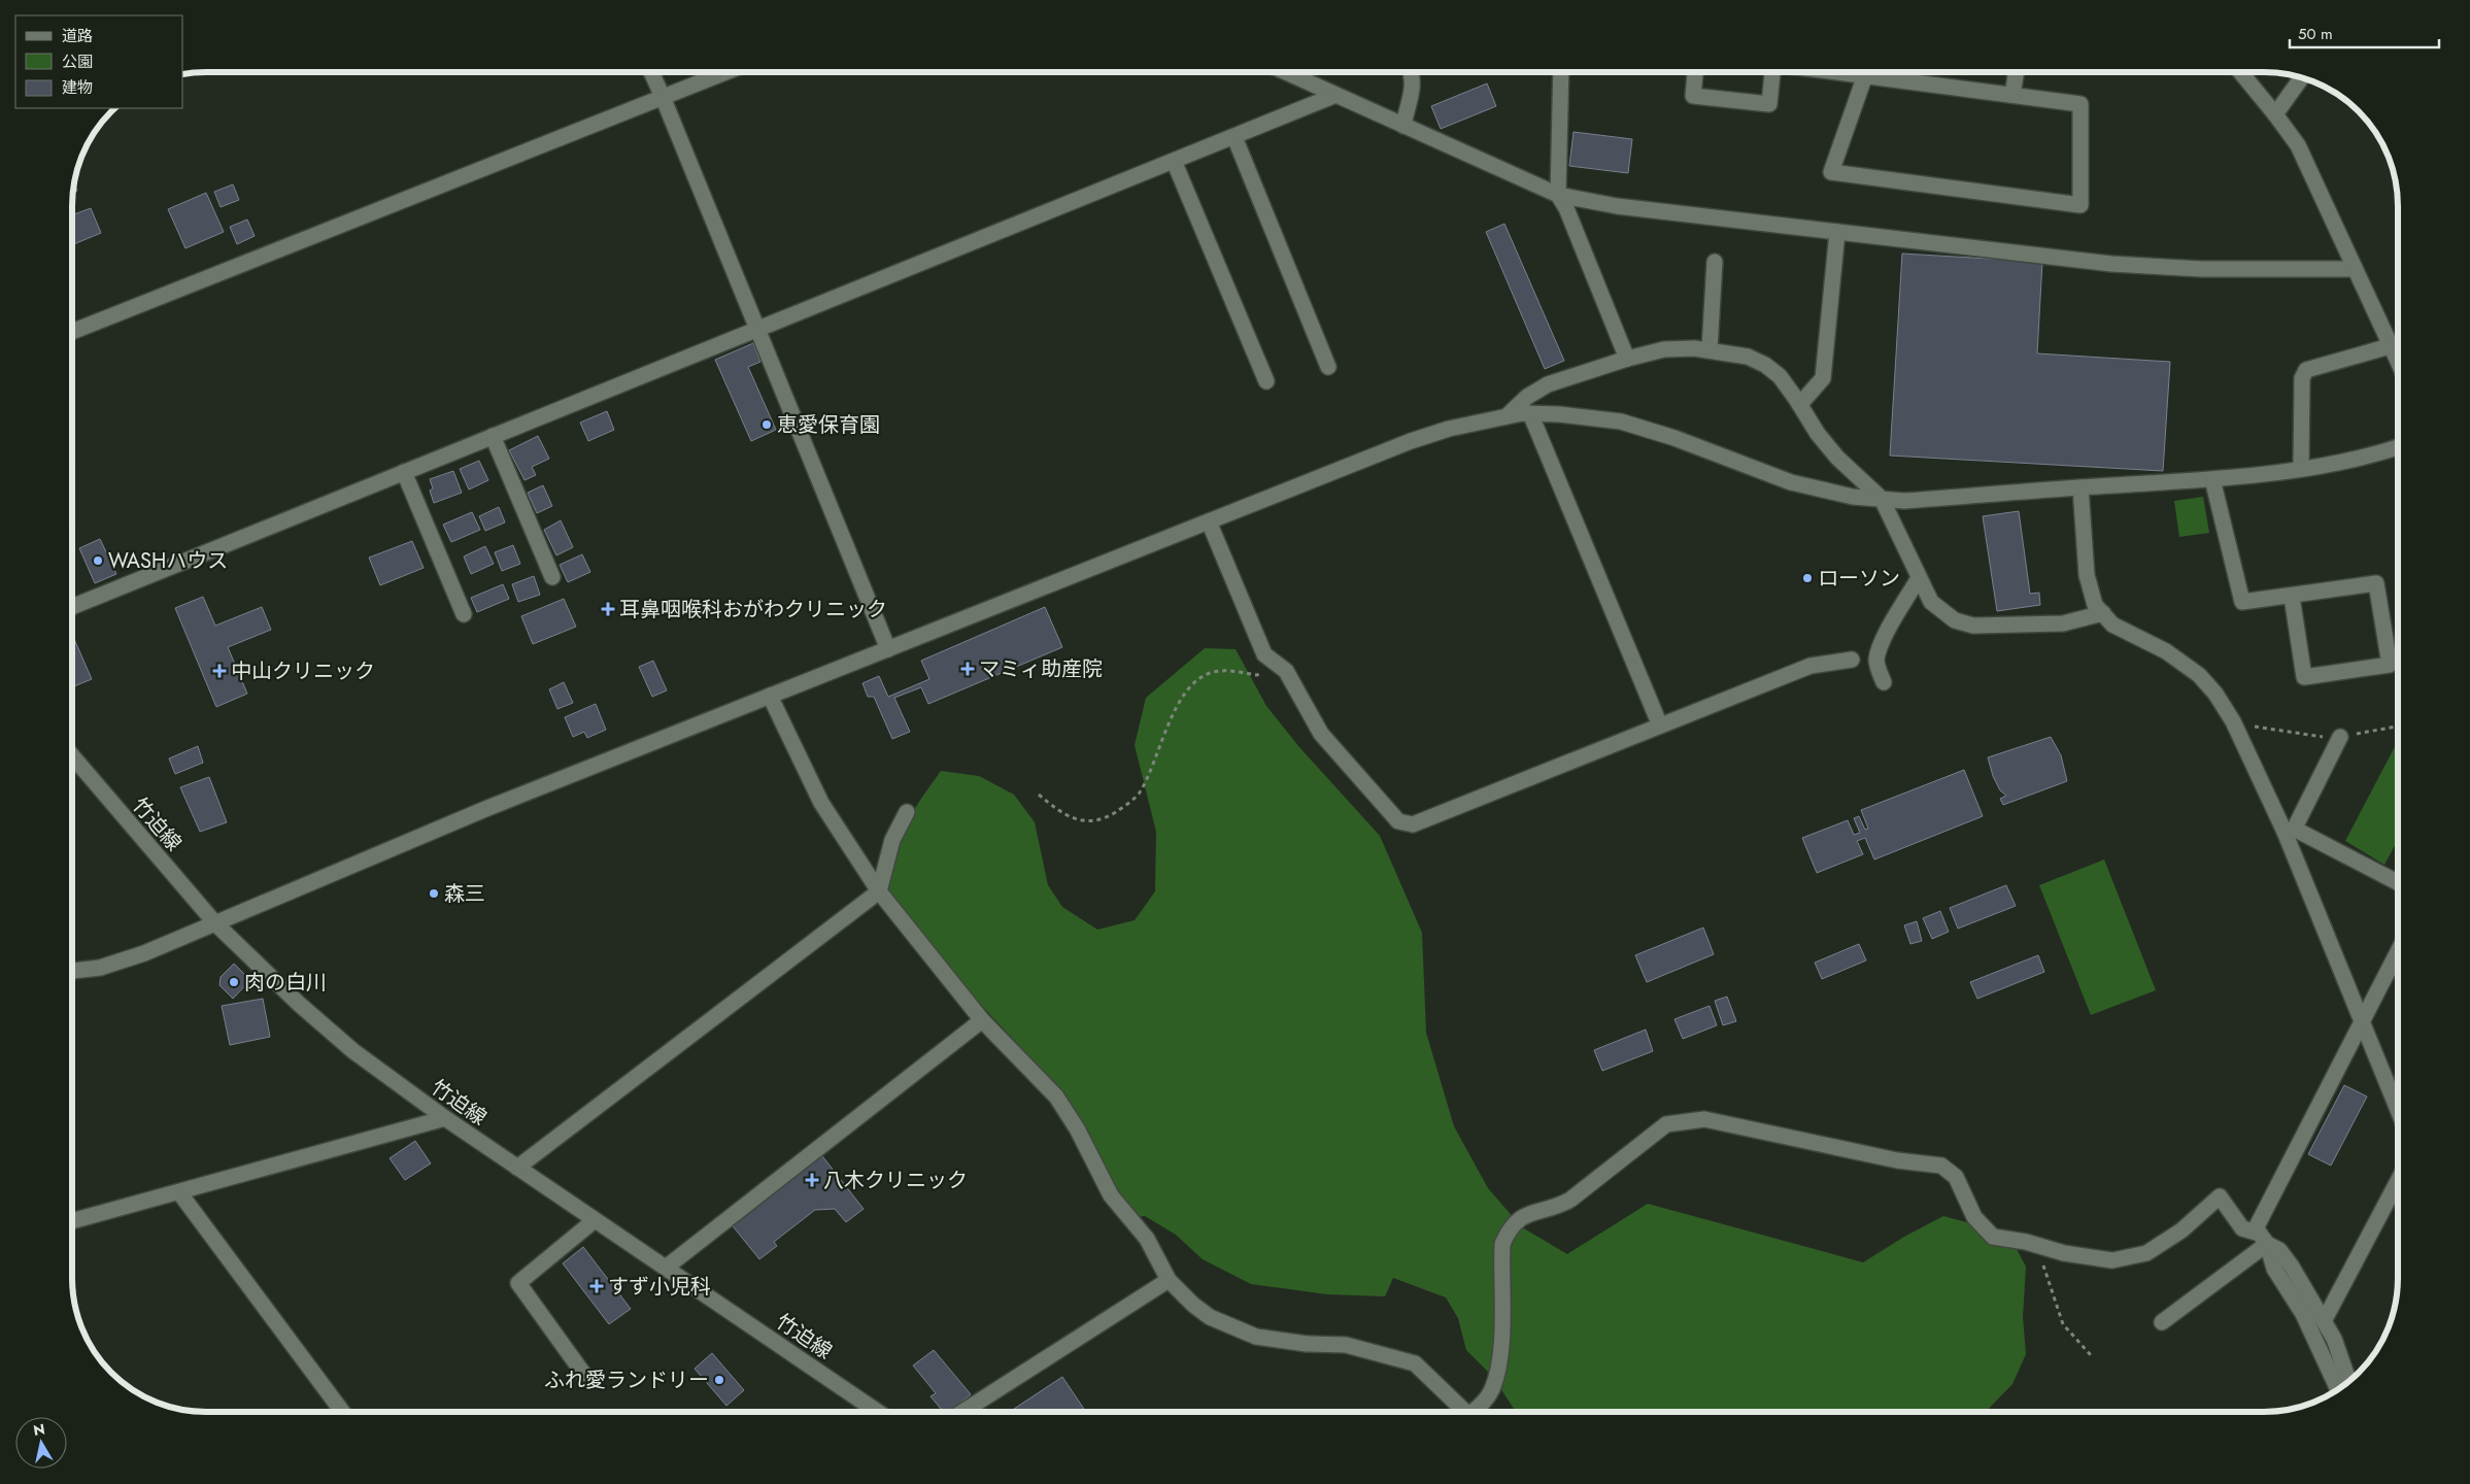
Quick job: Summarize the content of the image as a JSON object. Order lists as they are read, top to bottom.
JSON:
{
  "streets": {
    "street": ["竹迫線"]
  },
  "places": {
    "other": [
      "恵愛保育園",
      "WASHハウス",
      "ローソン",
      "森三",
      "肉の白川",
      "ふれ愛ランドリー"
    ],
    "health": [
      "耳鼻咽喉科おがわクリニック",
      "マミィ助産院",
      "中山クリニック",
      "八木クリニック",
      "すず小児科"
    ]
  },
  "legend": ["道路", "公園", "建物"],
  "scale_bar": "50 m",
  "north": "top"
}
